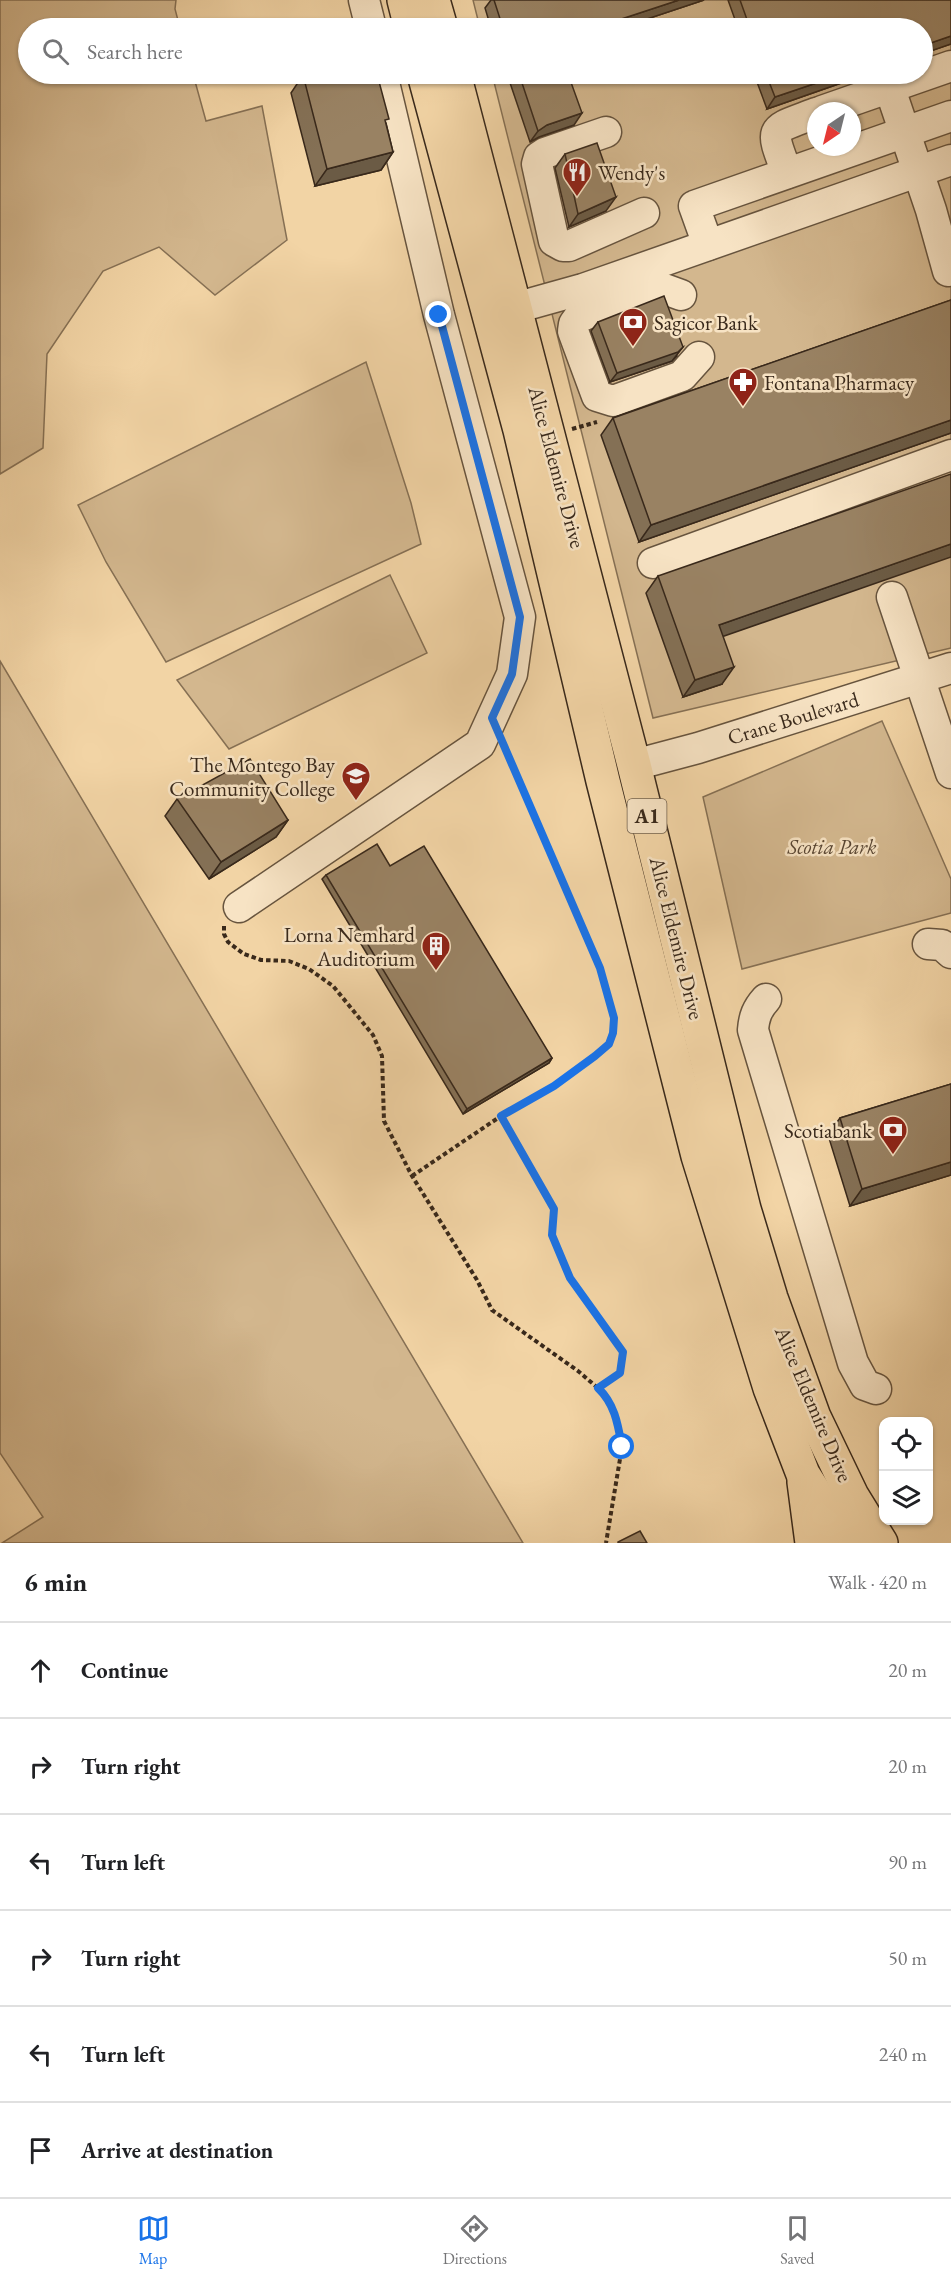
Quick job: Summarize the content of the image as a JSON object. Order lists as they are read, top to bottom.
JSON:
{
  "streets": {
    "main road": ["Alice Eldemire Drive", "A1"],
    "lane": ["Crane Boulevard"]
  },
  "crossings": [
    ["Alice Eldemire Drive", "Crane Boulevard"]
  ],
  "parks": ["Scotia Park"],
  "places": {
    "restaurant": ["Wendy's"],
    "bank": ["Sagicor Bank", "Scotiabank"],
    "pharmacy": ["Fontana Pharmacy"],
    "school or university": ["The Montego Bay Community College"],
    "building": ["Lorna Nemhard Auditorium"]
  },
  "north": "bottom left",
  "page": {
    "search": "Search here",
    "heading": ["6 min", "Walk · 420 m"],
    "list": [
      ["Continue", "20 m"],
      ["Turn right", "20 m"],
      ["Turn left", "90 m"],
      ["Turn right", "50 m"],
      ["Turn left", "240 m"],
      "Arrive at destination"
    ],
    "nav": ["Map", "Directions", "Saved"]
  }
}
